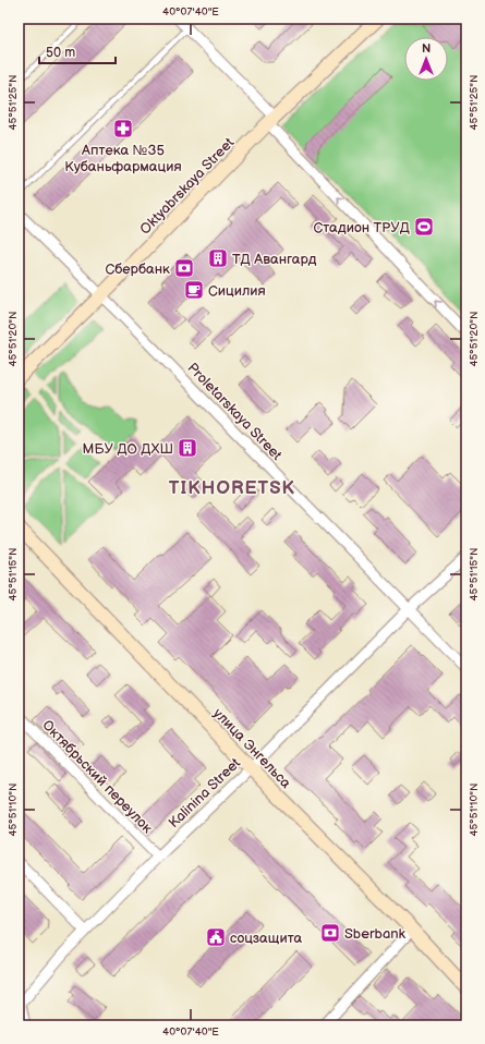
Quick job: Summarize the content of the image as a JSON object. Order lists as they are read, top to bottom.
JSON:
{
  "streets": {
    "main road": ["Oktyabrskaya Street", "улица Энгельса"],
    "street": ["Proletarskaya Street", "Октябрьский переулок", "Kalinina Street"]
  },
  "crossings": [
    ["Oktyabrskaya Street", "Proletarskaya Street"],
    ["Proletarskaya Street", "Kalinina Street"],
    ["улица Энгельса", "Kalinina Street"],
    ["Октябрьский переулок", "Kalinina Street"]
  ],
  "districts": ["TIKHORETSK"],
  "places": {
    "pharmacy": ["Аптека №35 Кубаньфармация"],
    "sports": ["Стадион ТРУД"],
    "building": ["ТД Авангард", "МБУ ДО ДХШ"],
    "bank": ["Сбербанк", "Sberbank"],
    "cafe": ["Сицилия"],
    "public building": ["соцзащита"]
  },
  "scale_bar": "50 m",
  "north": "top",
  "coordinates": [
    "40°07'40\"E",
    "45°51'25\"N",
    "45°51'20\"N",
    "45°51'15\"N",
    "45°51'10\"N"
  ]
}
